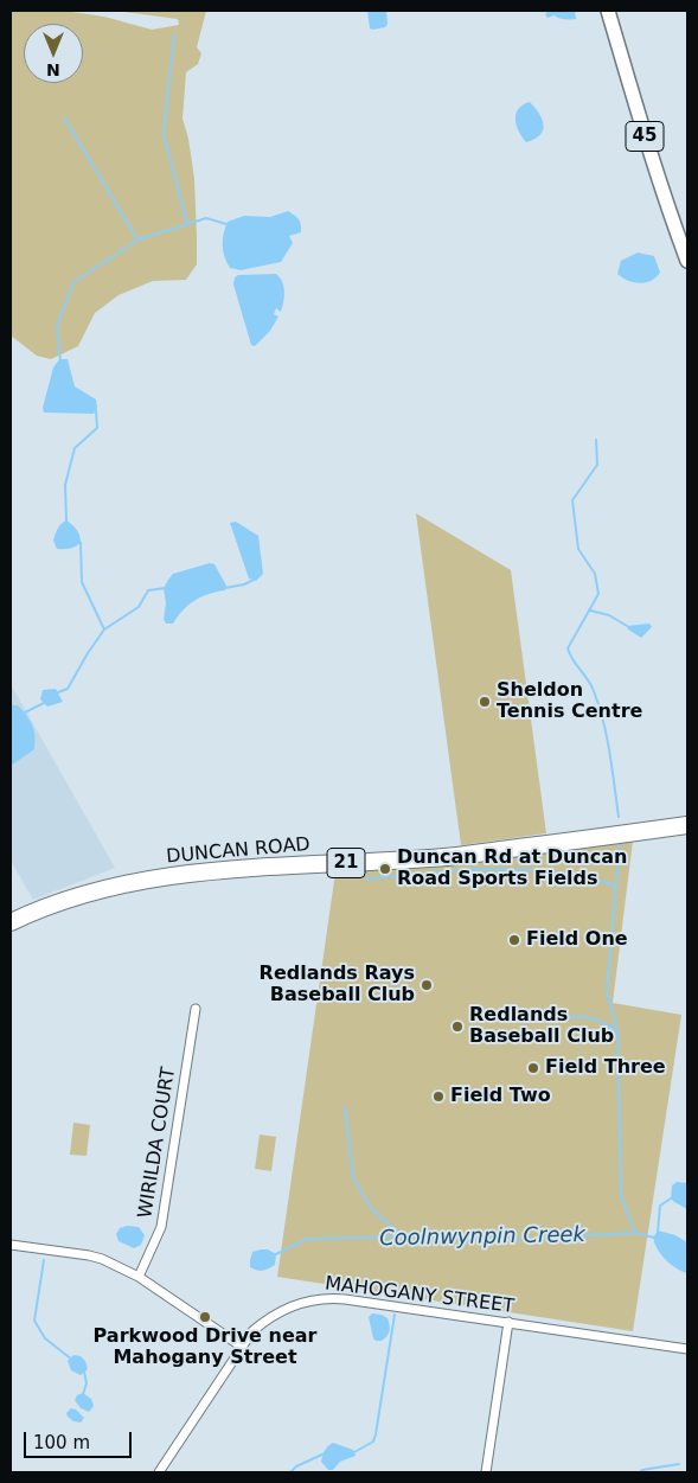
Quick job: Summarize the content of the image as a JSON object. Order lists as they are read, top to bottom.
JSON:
{
  "streets": {
    "highway": ["DUNCAN ROAD", "21"],
    "main road": ["45"],
    "street": ["WIRILDA COURT", "MAHOGANY STREET"]
  },
  "water": ["Coolnwynpin Creek"],
  "places": [
    "Sheldon Tennis Centre",
    "Duncan Rd at Duncan Road Sports Fields",
    "Field One",
    "Redlands Rays Baseball Club",
    "Redlands Baseball Club",
    "Field Three",
    "Field Two",
    "Parkwood Drive near Mahogany Street"
  ],
  "scale_bar": "100 m",
  "north": "bottom"
}
